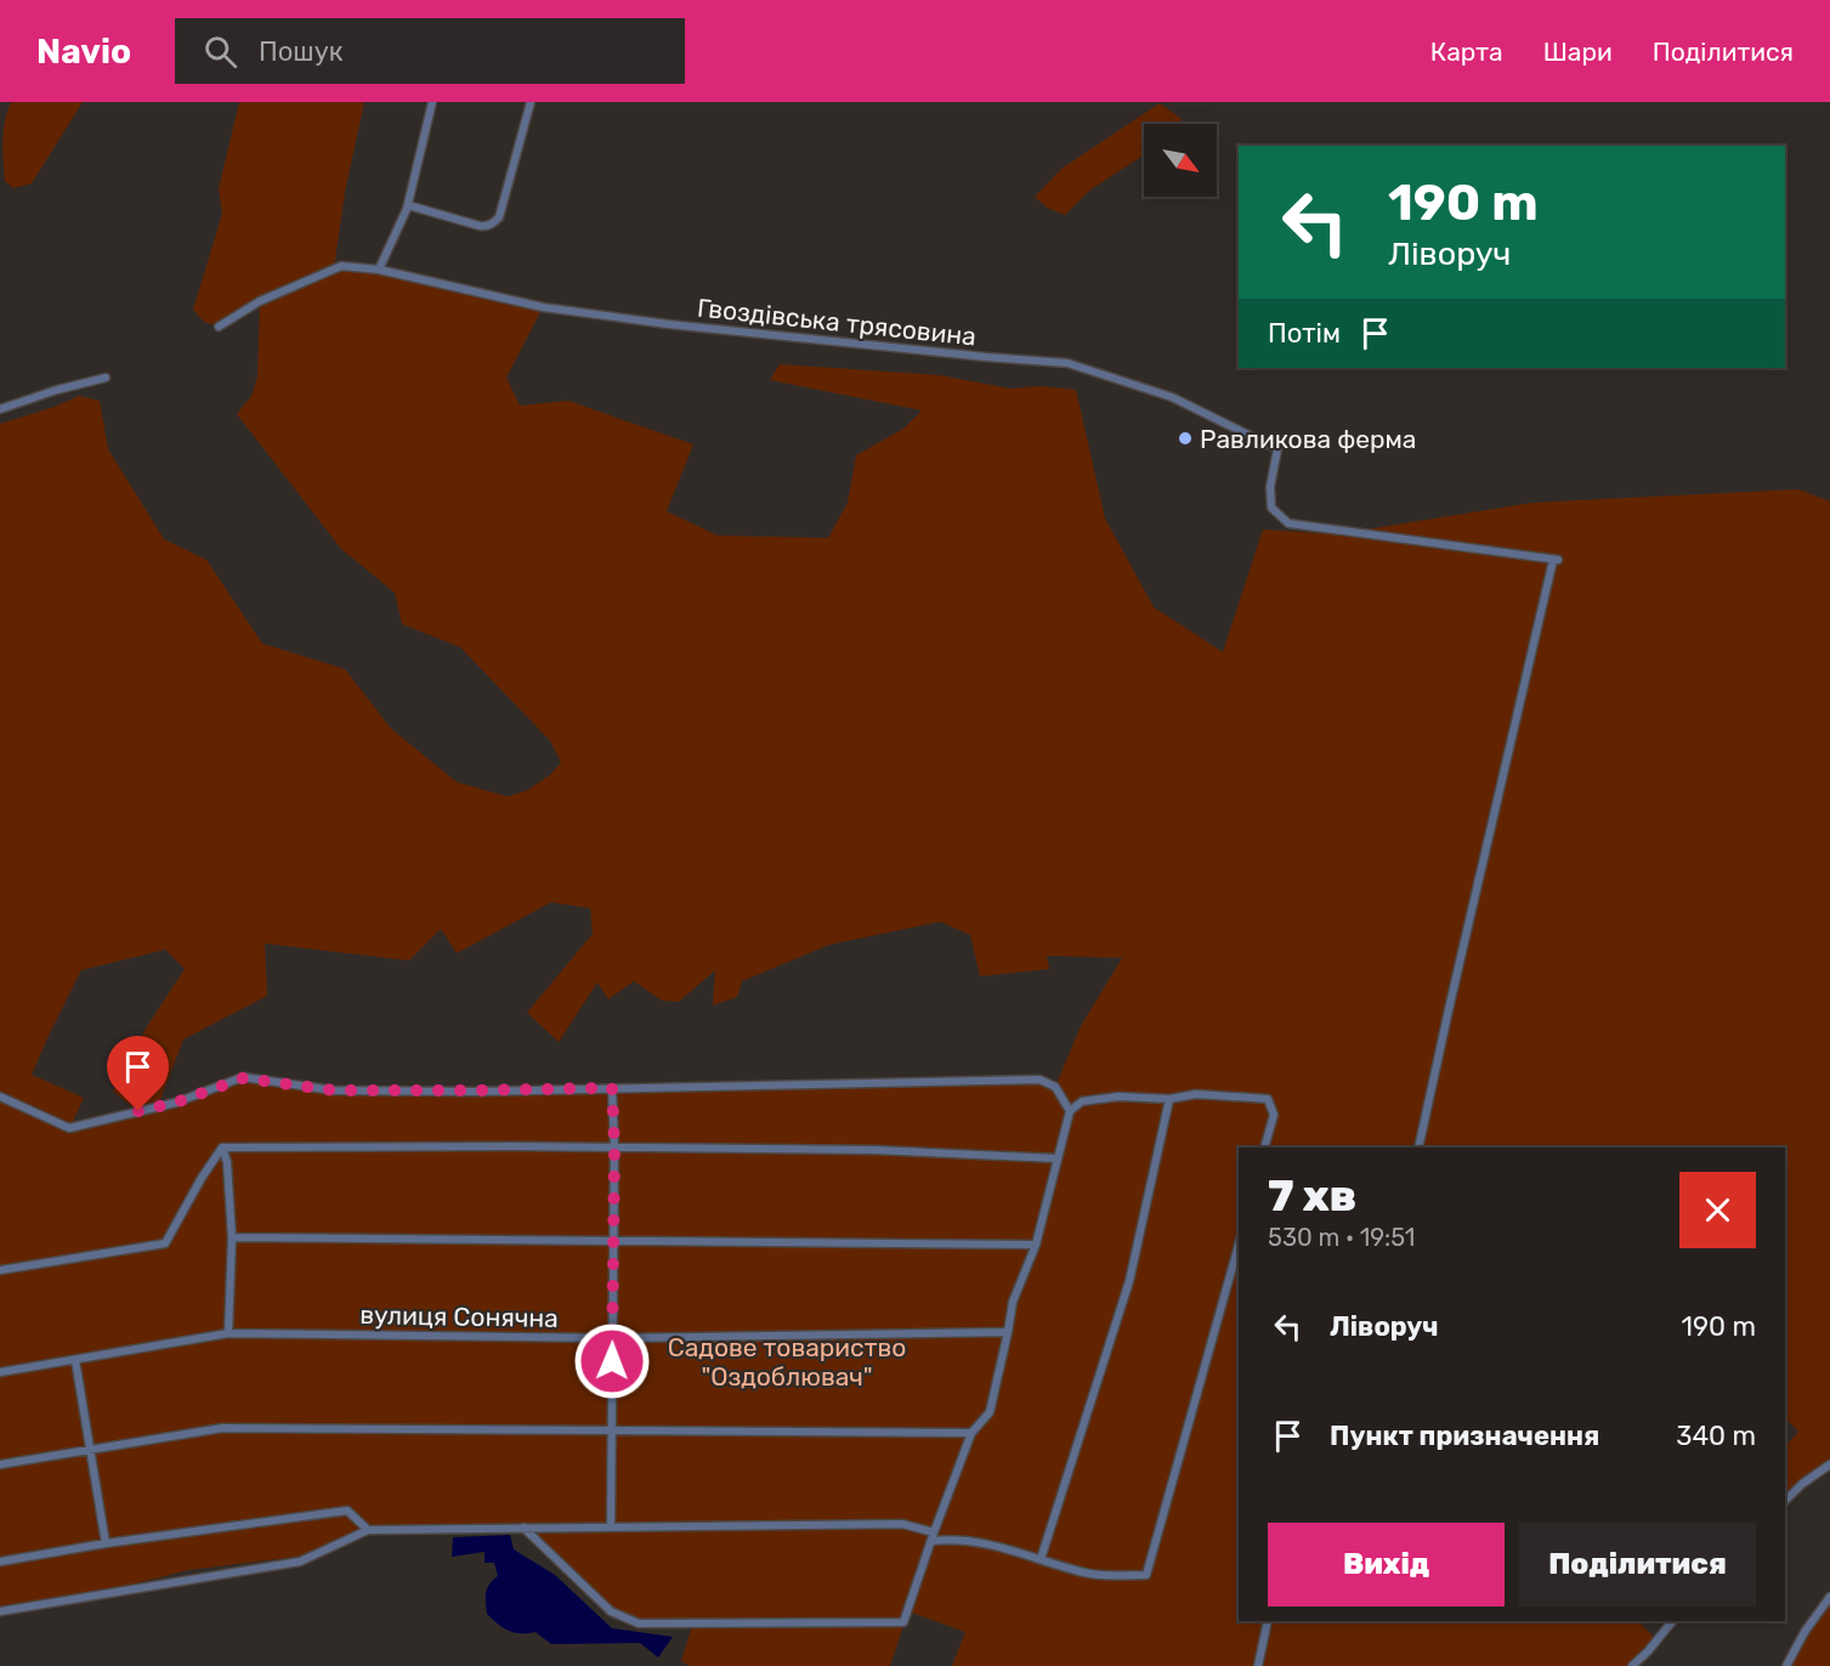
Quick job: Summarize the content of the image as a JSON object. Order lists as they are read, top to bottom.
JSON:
{
  "streets": {
    "street": ["Гвоздівська трясовина", "вулиця Сонячна"]
  },
  "parks": ["Садове товариство \"Оздоблювач\""],
  "places": ["Равликова ферма"],
  "north": "bottom right",
  "page": {
    "header": "Navio",
    "search": "Пошук",
    "nav": ["Карта", "Шари", "Поділитися"],
    "turn": ["190 m", "Ліворуч"],
    "then": "Потім",
    "heading": ["7 хв", "530 m · 19:51"],
    "list": [
      {
        "name": "Ліворуч",
        "value": "190 m"
      },
      {
        "name": "Пункт призначення",
        "value": "340 m"
      }
    ],
    "buttons": ["Вихід", "Поділитися"]
  }
}
